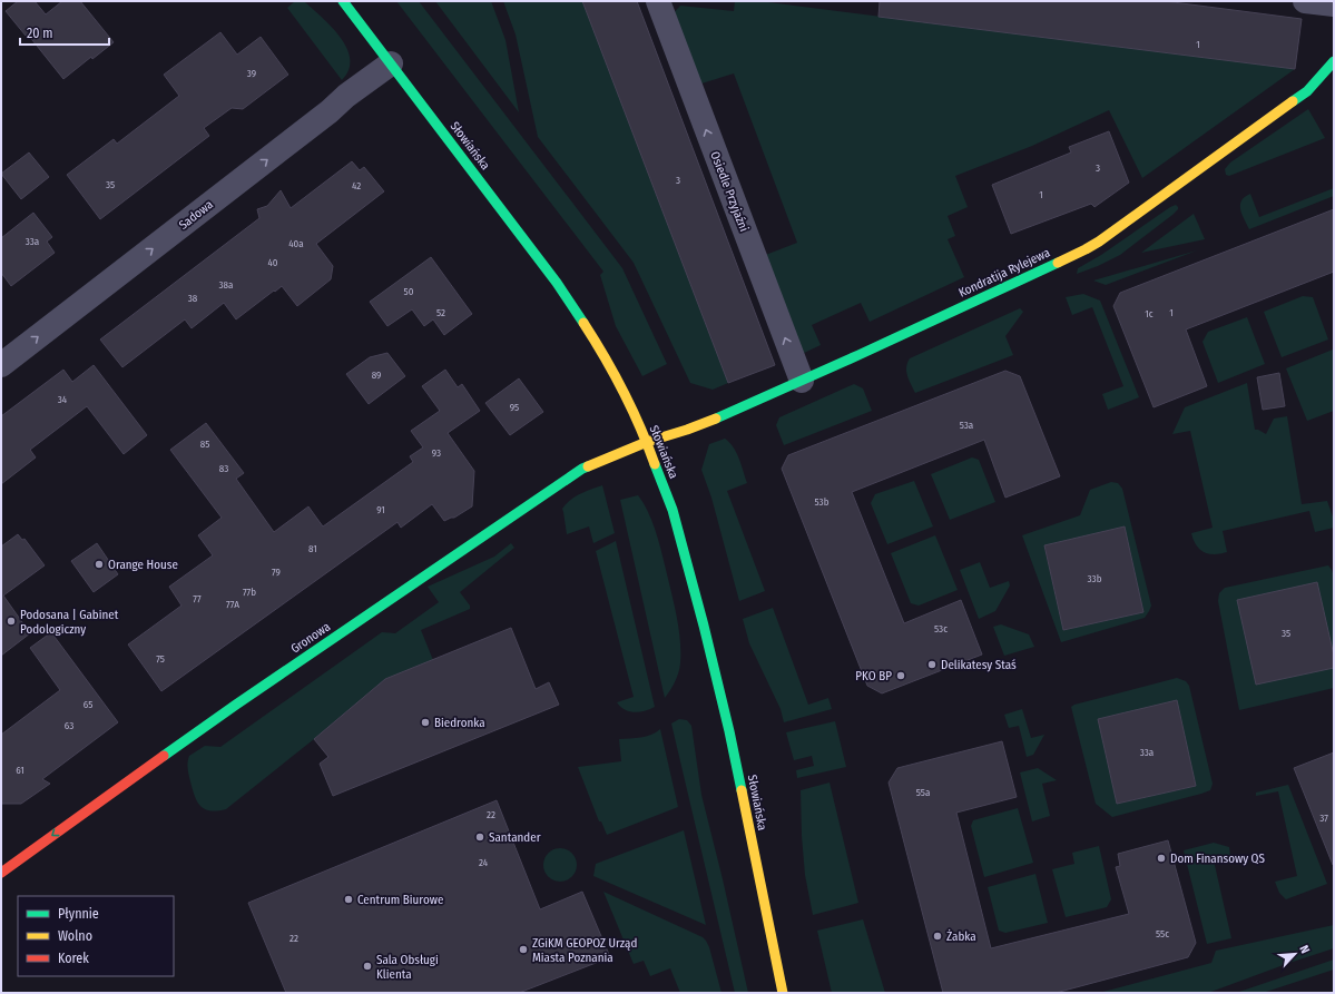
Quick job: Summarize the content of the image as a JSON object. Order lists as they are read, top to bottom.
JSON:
{
  "streets": {
    "street": [
      "Słowiańska",
      "Osiedle Przyjaźni",
      "Sadowa",
      "Kondratija Rylejewa",
      "Gronowa"
    ]
  },
  "crossings": [
    ["Słowiańska", "Sadowa"],
    ["Słowiańska", "Kondratija Rylejewa"],
    ["Słowiańska", "Gronowa"],
    ["Osiedle Przyjaźni", "Kondratija Rylejewa"],
    ["Kondratija Rylejewa", "Gronowa"]
  ],
  "one_way": ["Osiedle Przyjaźni", "Sadowa", "Gronowa"],
  "places": [
    "Orange House",
    "Podosana | Gabinet Podologiczny",
    "Delikatesy Staś",
    "PKO BP",
    "Biedronka",
    "Santander",
    "Dom Finansowy QS",
    "Centrum Biurowe",
    "Żabka",
    "ZGiKM GEOPOZ Urząd Miasta Poznania",
    "Sala Obsługi Klienta"
  ],
  "house_numbers": [
    "1",
    "39",
    "3",
    "3",
    "35",
    "42",
    "1",
    "33a",
    "40a",
    "40",
    "38a",
    "50",
    "38",
    "52",
    "1",
    "1c",
    "89",
    "34",
    "95",
    "53a",
    "85",
    "93",
    "83",
    "53b",
    "91",
    "81",
    "79",
    "33b",
    "77b",
    "77",
    "77A",
    "53c",
    "35",
    "75",
    "65",
    "63",
    "33a",
    "61",
    "55a",
    "22",
    "37",
    "24",
    "55c",
    "22"
  ],
  "legend": ["Płynnie", "Wolno", "Korek"],
  "scale_bar": "20 m",
  "north": "top right"
}
